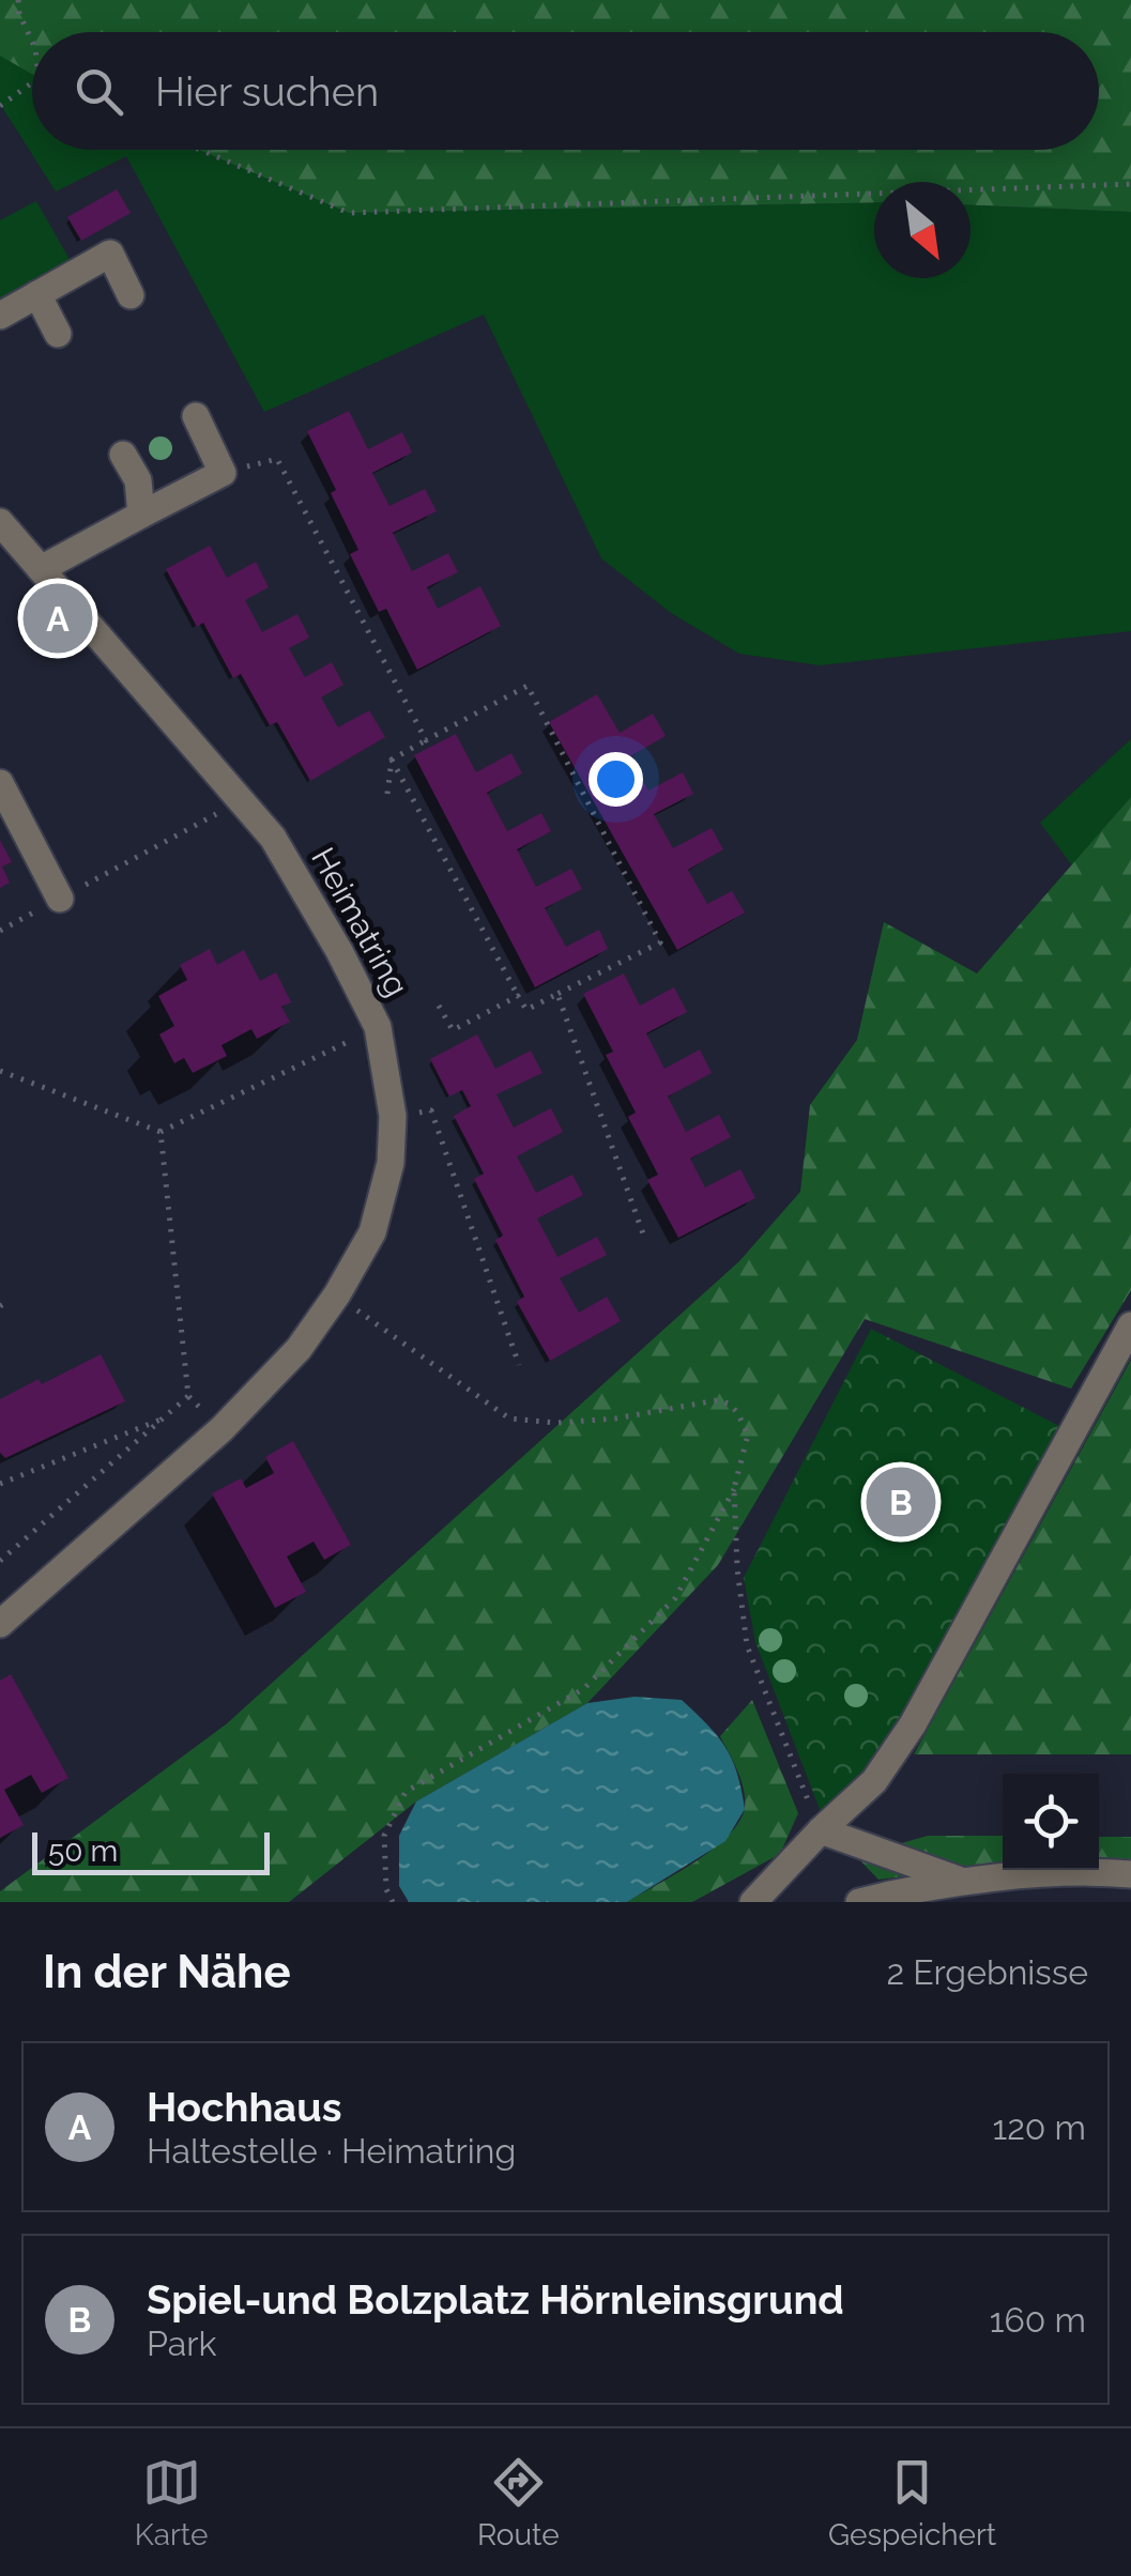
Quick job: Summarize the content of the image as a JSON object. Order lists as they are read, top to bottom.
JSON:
{
  "streets": {
    "street": ["Heimatring"]
  },
  "scale_bar": "50 m",
  "north": "bottom right",
  "page": {
    "search": "Hier suchen",
    "pins": ["A", "B"],
    "scale": "50 m",
    "heading": ["In der Nähe", "2 Ergebnisse"],
    "list": [
      {
        "mark": "A",
        "name": "Hochhaus",
        "note": "Haltestelle · Heimatring",
        "value": "120 m"
      },
      {
        "mark": "B",
        "name": "Spiel-und Bolzplatz Hörnleinsgrund",
        "note": "Park",
        "value": "160 m"
      }
    ],
    "nav": ["Karte", "Route", "Gespeichert"]
  }
}
